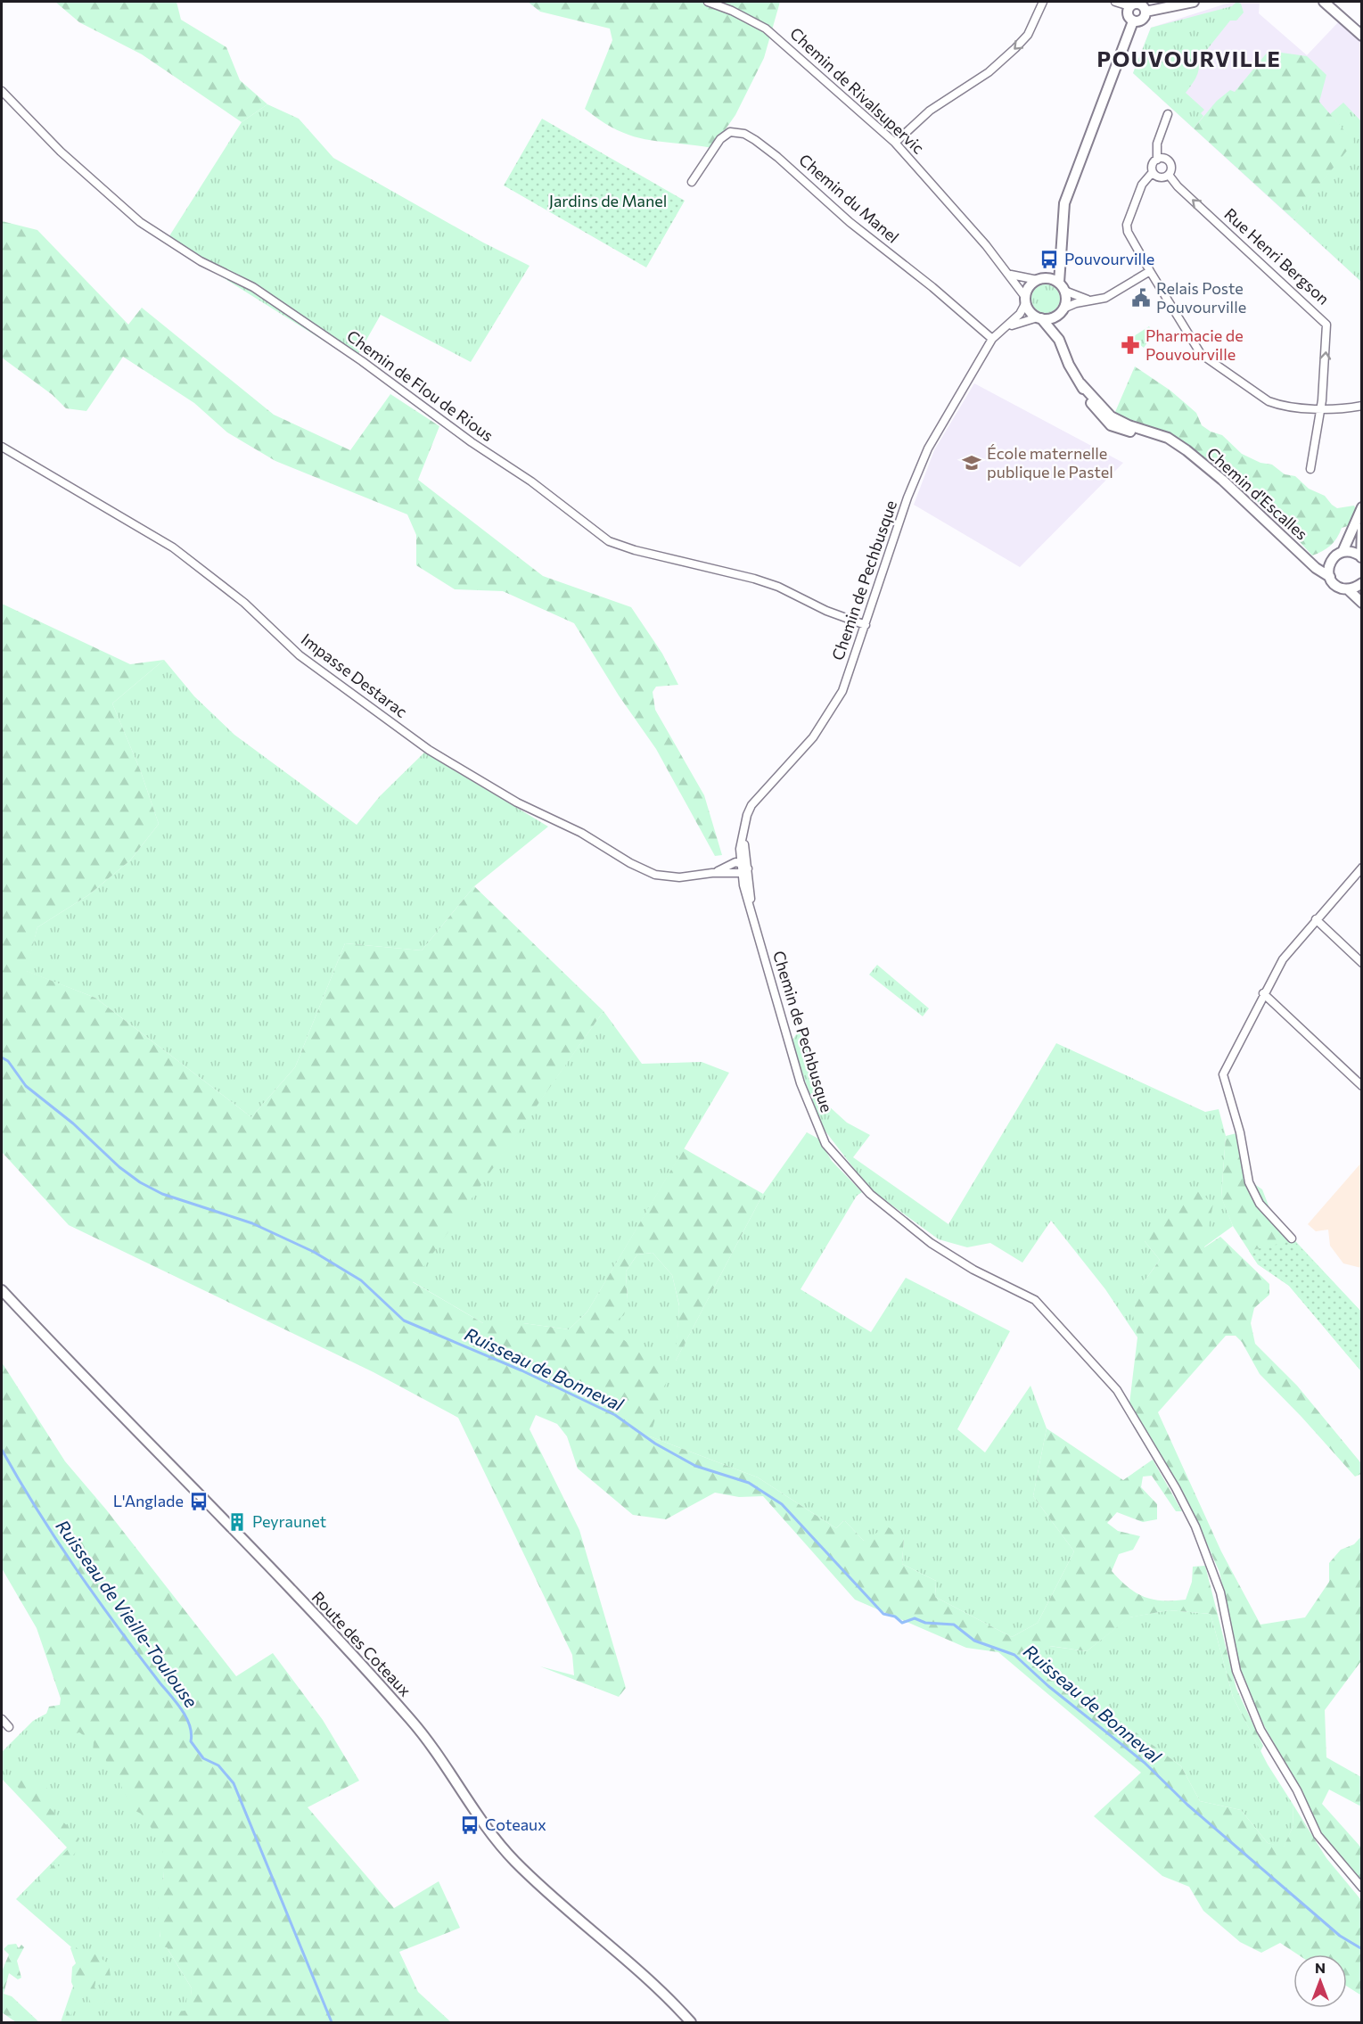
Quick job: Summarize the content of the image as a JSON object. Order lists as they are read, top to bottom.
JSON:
{
  "streets": {
    "street": [
      "Chemin de Rivalsupervic",
      "Chemin du Manel",
      "Rue Henri Bergson",
      "Chemin de Flou de Rious",
      "Chemin d'Escalles",
      "Chemin de Pechbusque",
      "Impasse Destarac",
      "Route des Coteaux"
    ]
  },
  "crossings": [
    ["Chemin de Rivalsupervic", "Chemin d'Escalles"],
    ["Chemin de Rivalsupervic", "Chemin de Pechbusque"],
    ["Chemin du Manel", "Chemin de Pechbusque"],
    ["Chemin de Flou de Rious", "Chemin de Pechbusque"],
    ["Chemin d'Escalles", "Chemin de Pechbusque"],
    ["Chemin de Pechbusque", "Impasse Destarac"]
  ],
  "one_way": ["Rue Henri Bergson"],
  "districts": ["POUVOURVILLE"],
  "water": ["Ruisseau de Bonneval", "Ruisseau de Vieille-Toulouse"],
  "parks": ["Jardins de Manel"],
  "places": {
    "bus stop": ["Pouvourville", "L'Anglade", "Coteaux"],
    "public building": ["Relais Poste Pouvourville"],
    "pharmacy": ["Pharmacie de Pouvourville"],
    "school or university": ["École maternelle publique le Pastel"],
    "building": ["Peyraunet"]
  },
  "north": "top"
}
